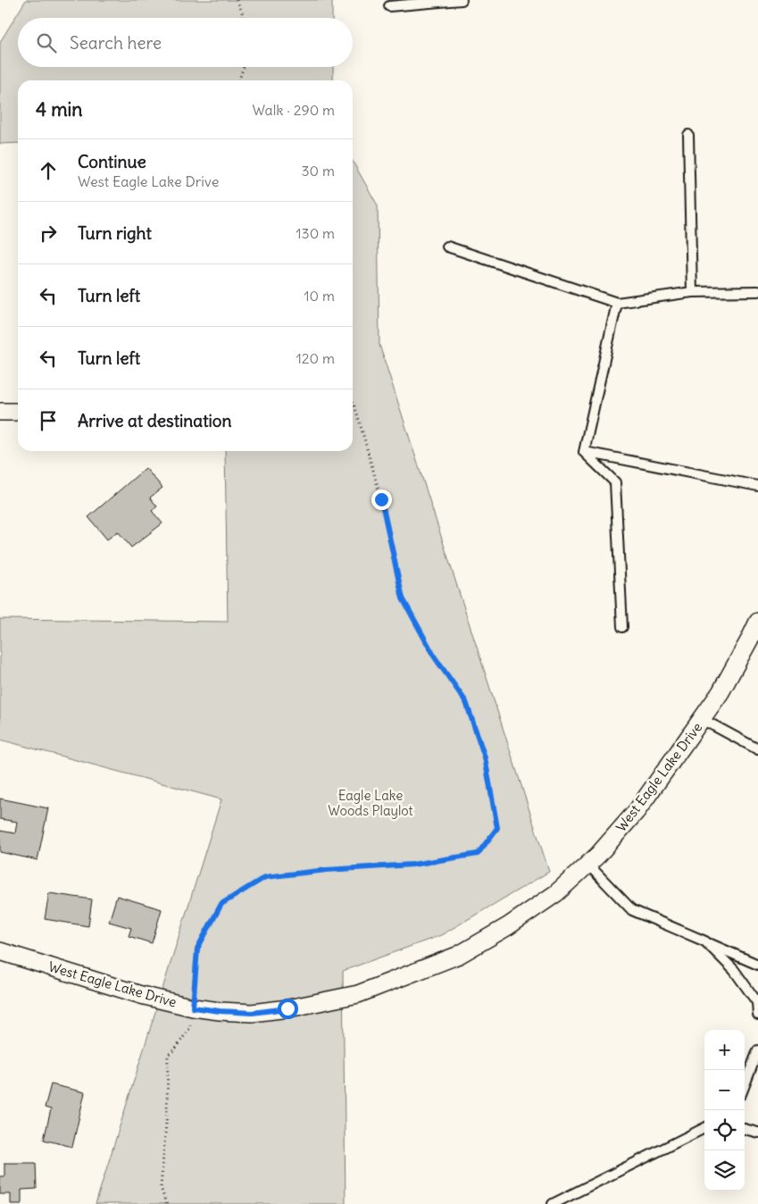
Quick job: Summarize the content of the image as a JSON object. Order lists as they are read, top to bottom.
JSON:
{
  "streets": {
    "street": ["West Eagle Lake Drive"]
  },
  "parks": ["Eagle Lake Woods Playlot"],
  "page": {
    "search": "Search here",
    "heading": ["4 min", "Walk · 290 m"],
    "list": [
      ["Continue", "West Eagle Lake Drive", "30 m"],
      ["Turn right", "130 m"],
      ["Turn left", "10 m"],
      ["Turn left", "120 m"],
      "Arrive at destination"
    ],
    "map_buttons": ["+", "−"]
  }
}
